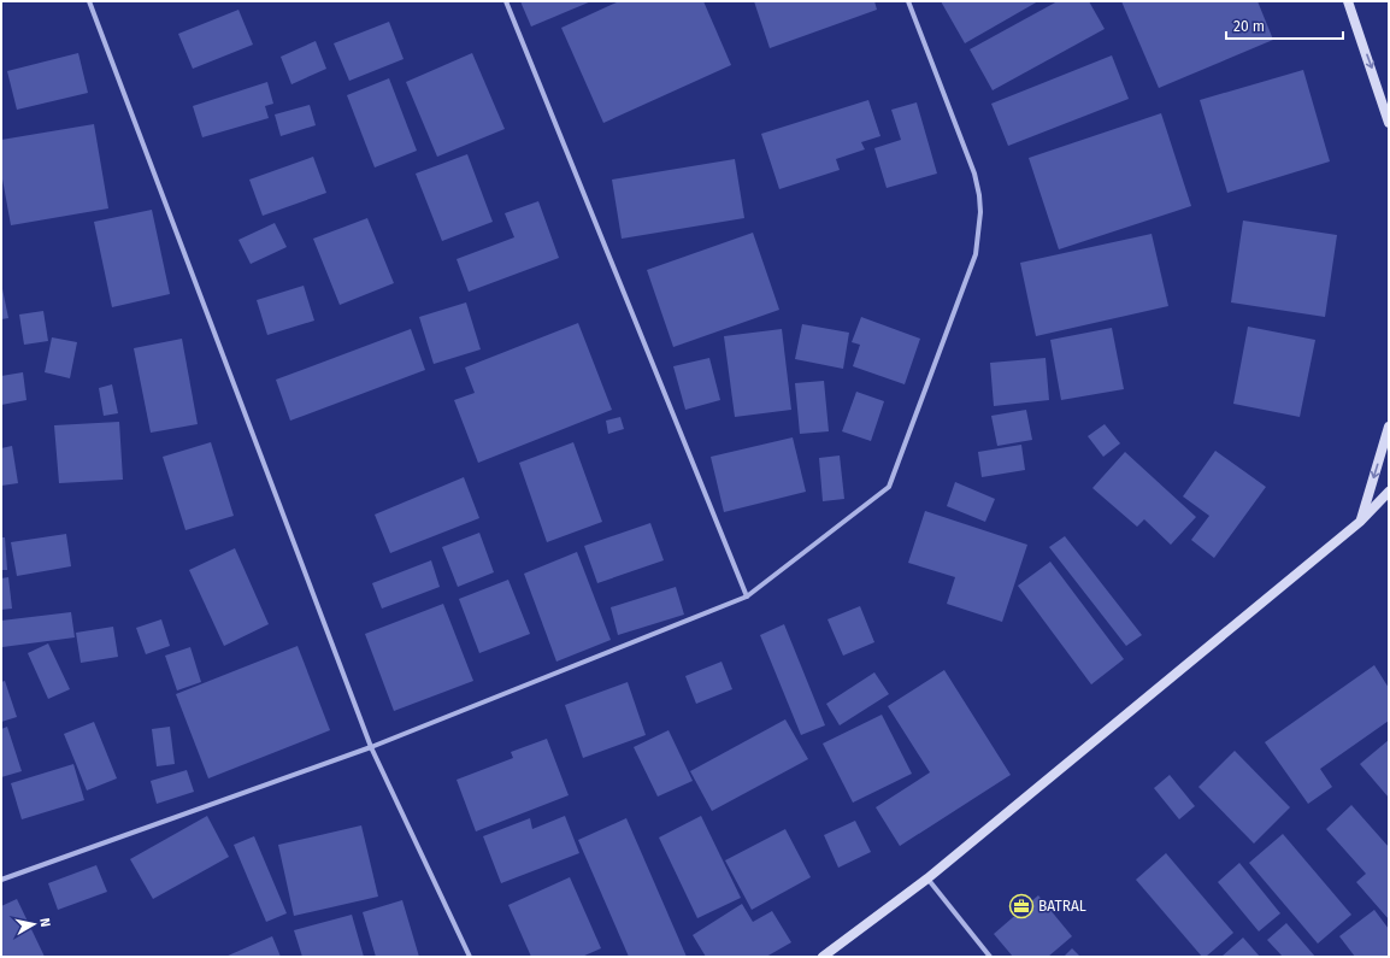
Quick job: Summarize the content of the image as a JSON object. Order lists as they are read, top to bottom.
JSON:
{
  "places": {
    "office": ["BATRAL"]
  },
  "scale_bar": "20 m",
  "north": "right"
}
